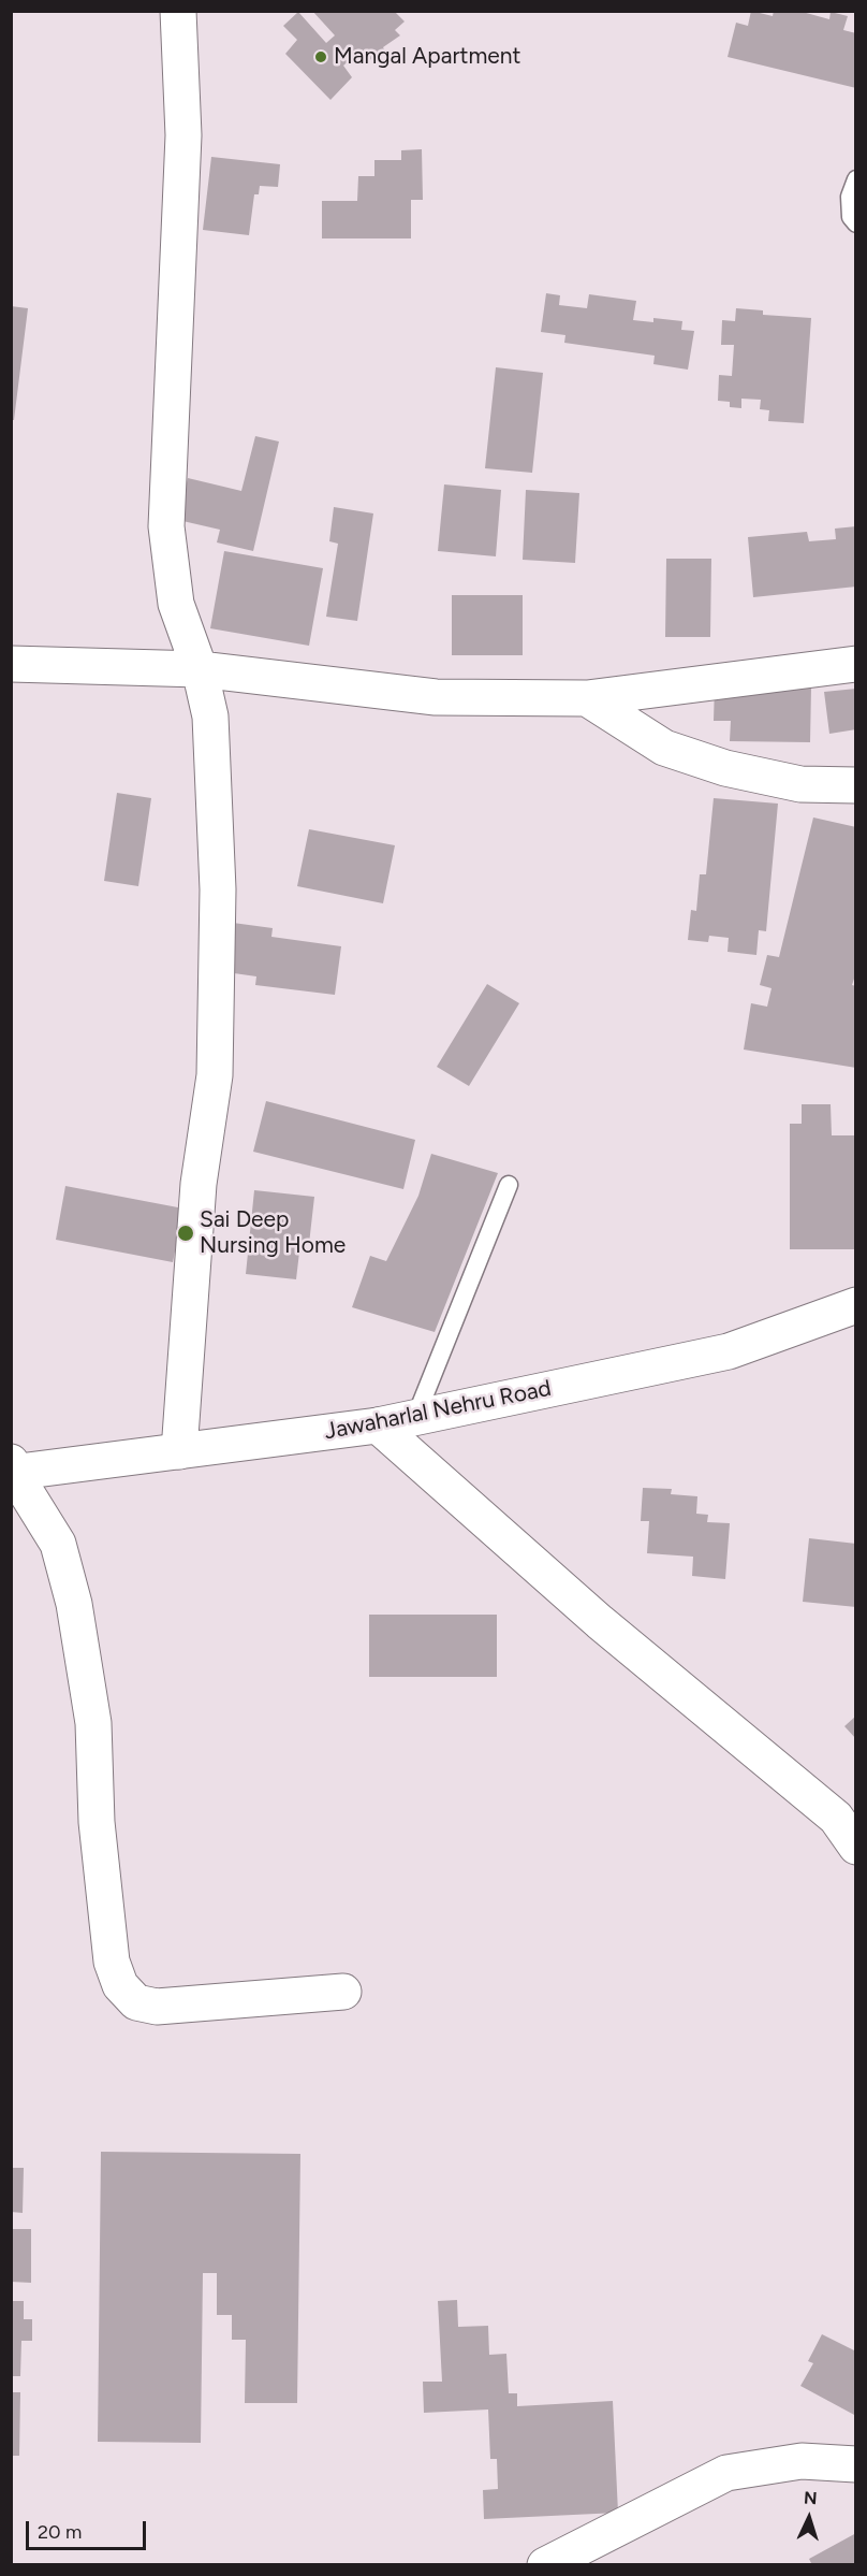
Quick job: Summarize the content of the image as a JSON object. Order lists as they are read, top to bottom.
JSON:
{
  "streets": {
    "street": ["Jawaharlal Nehru Road"]
  },
  "places": ["Mangal Apartment", "Sai Deep Nursing Home"],
  "scale_bar": "20 m",
  "north": "top"
}
